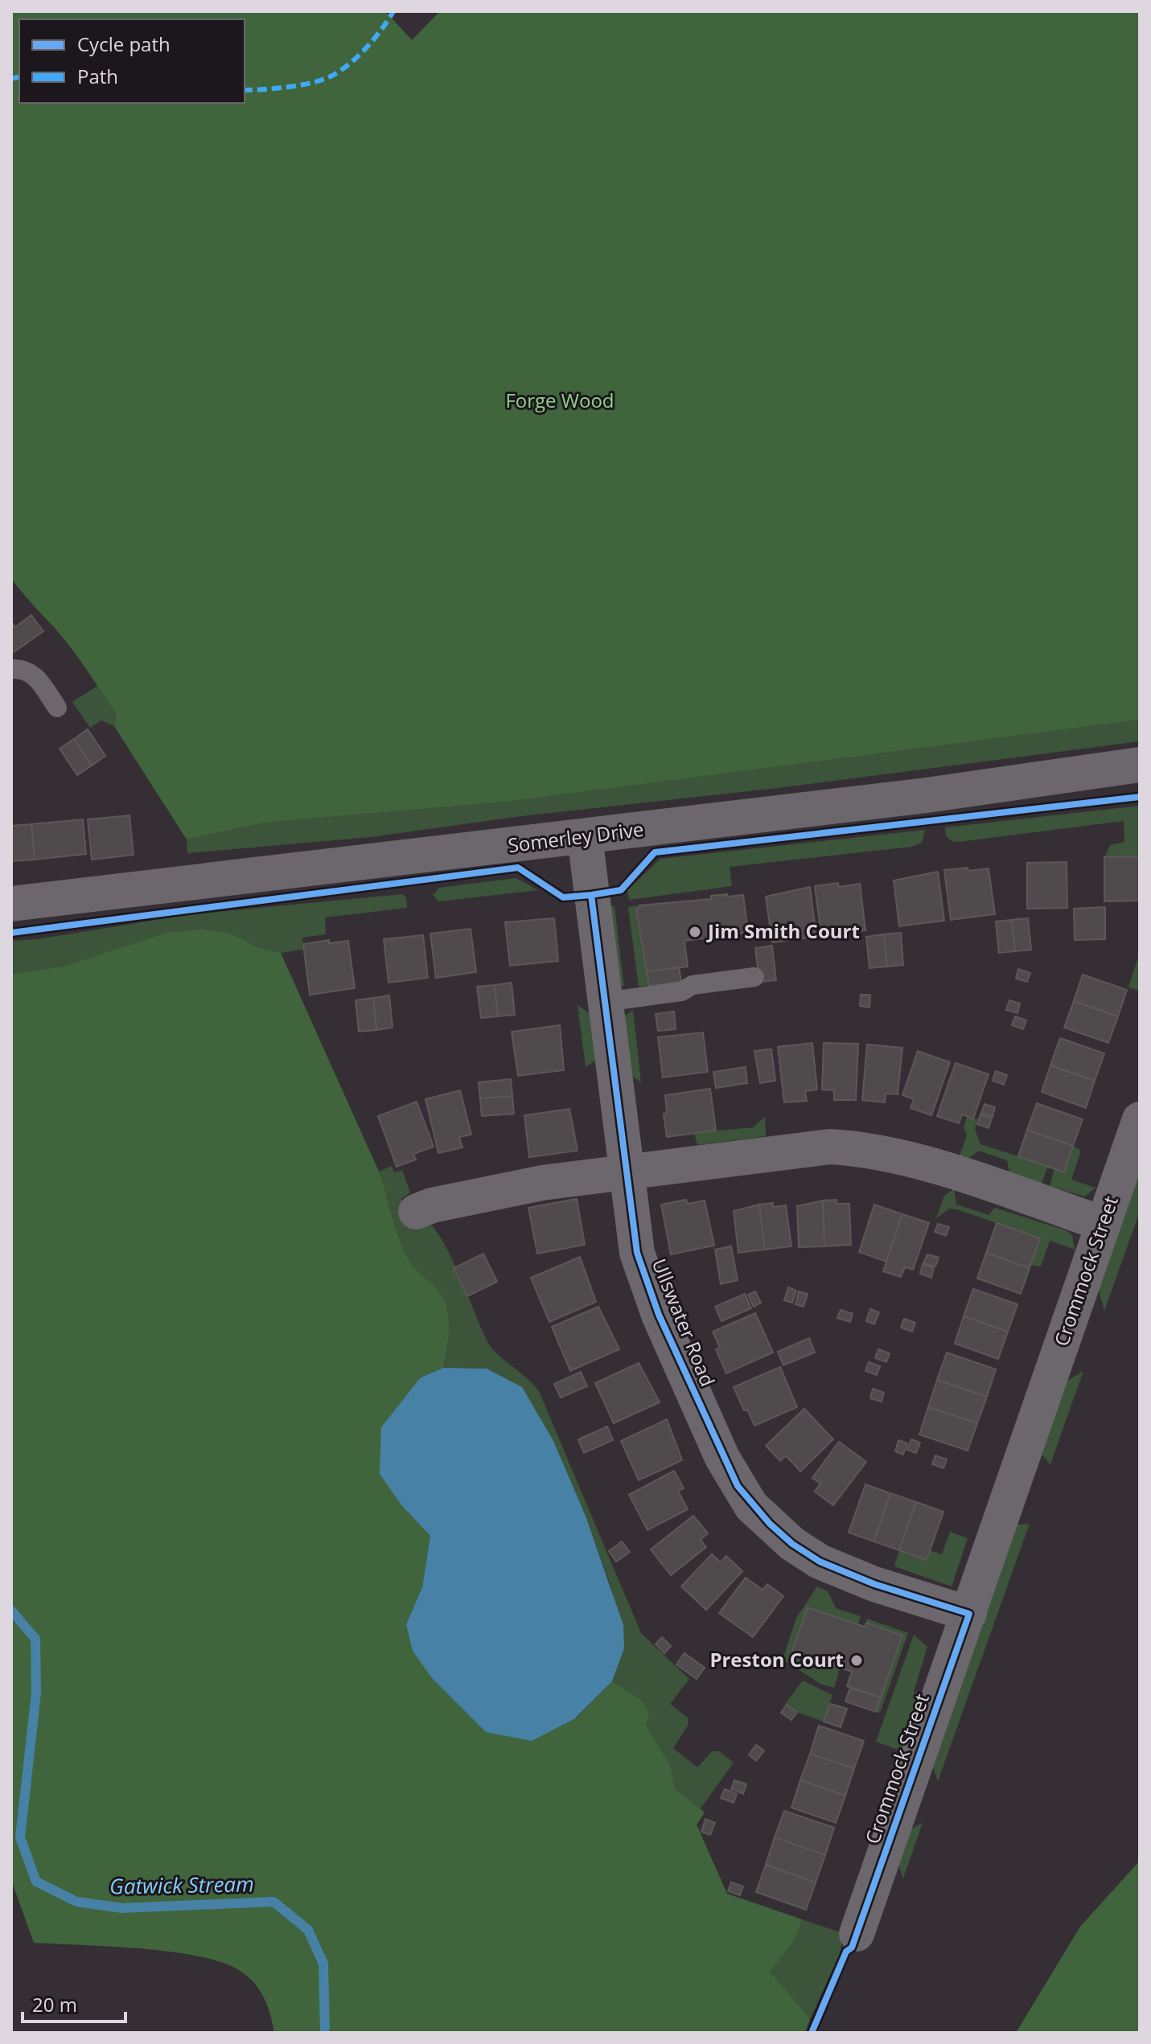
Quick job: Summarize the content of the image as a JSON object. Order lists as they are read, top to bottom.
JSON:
{
  "streets": {
    "street": ["Somerley Drive", "Crommock Street", "Ullswater Road"]
  },
  "crossings": [
    ["Somerley Drive", "Ullswater Road"],
    ["Crommock Street", "Ullswater Road"]
  ],
  "water": ["Gatwick Stream"],
  "parks": ["Forge Wood"],
  "places": ["Jim Smith Court", "Preston Court"],
  "legend": ["Cycle path", "Path"],
  "scale_bar": "20 m"
}
